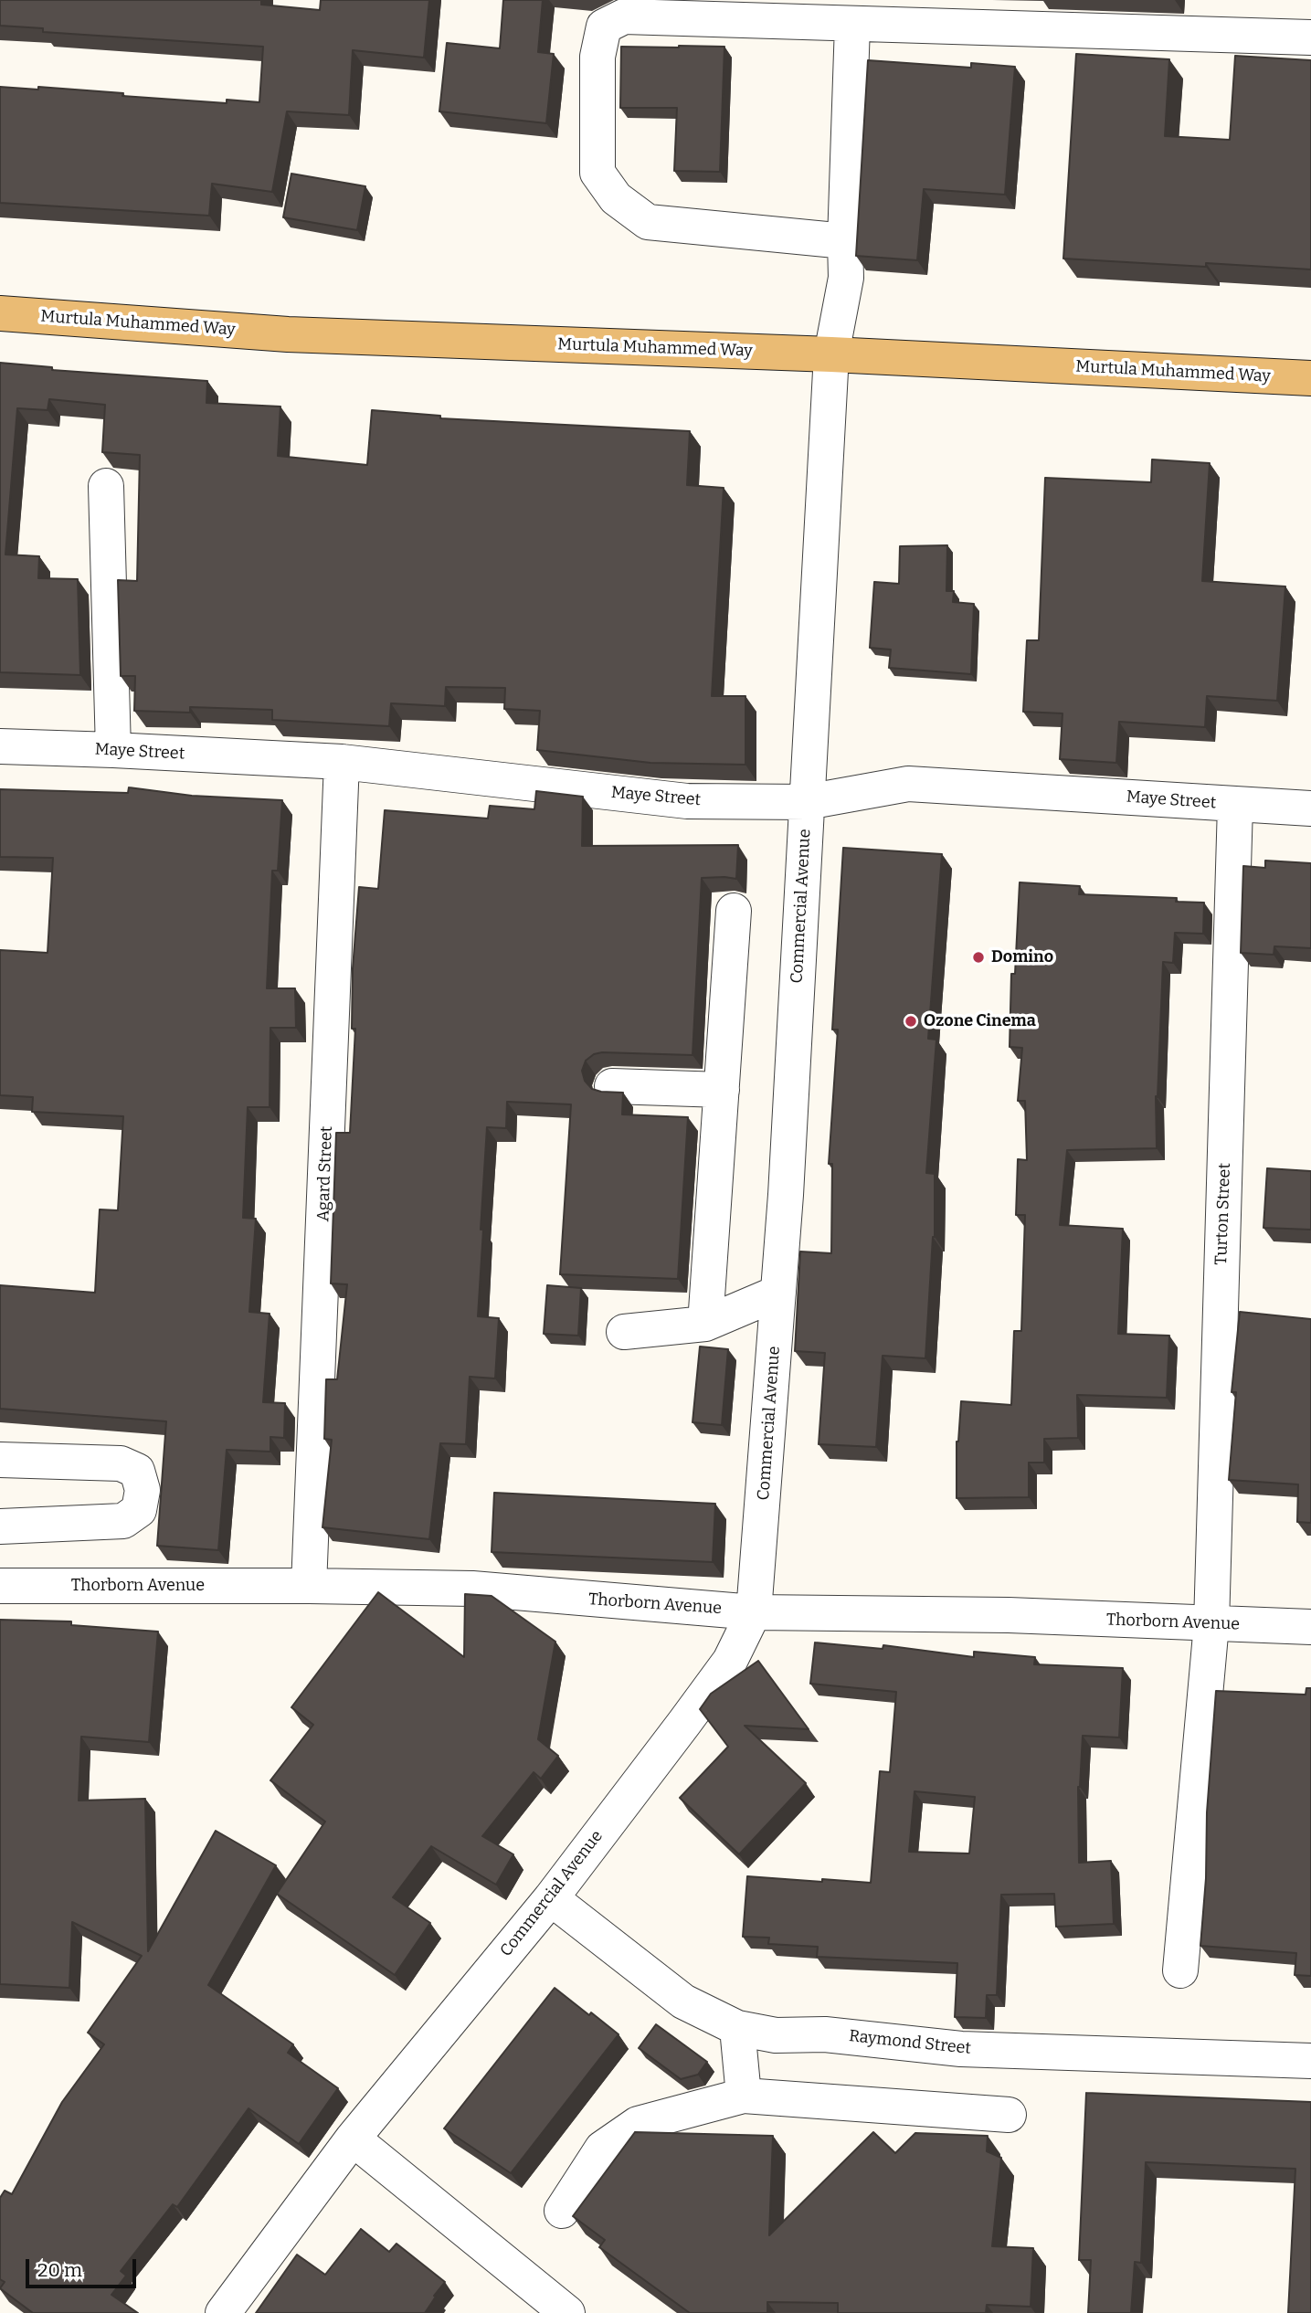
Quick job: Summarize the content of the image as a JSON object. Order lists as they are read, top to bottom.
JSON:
{
  "streets": {
    "main road": ["Murtula Muhammed Way"],
    "street": [
      "Maye Street",
      "Commercial Avenue",
      "Agard Street",
      "Turton Street",
      "Thorborn Avenue",
      "Raymond Street"
    ]
  },
  "crossings": [
    ["Murtula Muhammed Way", "Commercial Avenue"],
    ["Maye Street", "Commercial Avenue"],
    ["Maye Street", "Agard Street"],
    ["Maye Street", "Turton Street"],
    ["Commercial Avenue", "Thorborn Avenue"],
    ["Commercial Avenue", "Raymond Street"],
    ["Agard Street", "Thorborn Avenue"],
    ["Turton Street", "Thorborn Avenue"]
  ],
  "places": ["Domino", "Ozone Cinema"],
  "scale_bar": "20 m"
}
